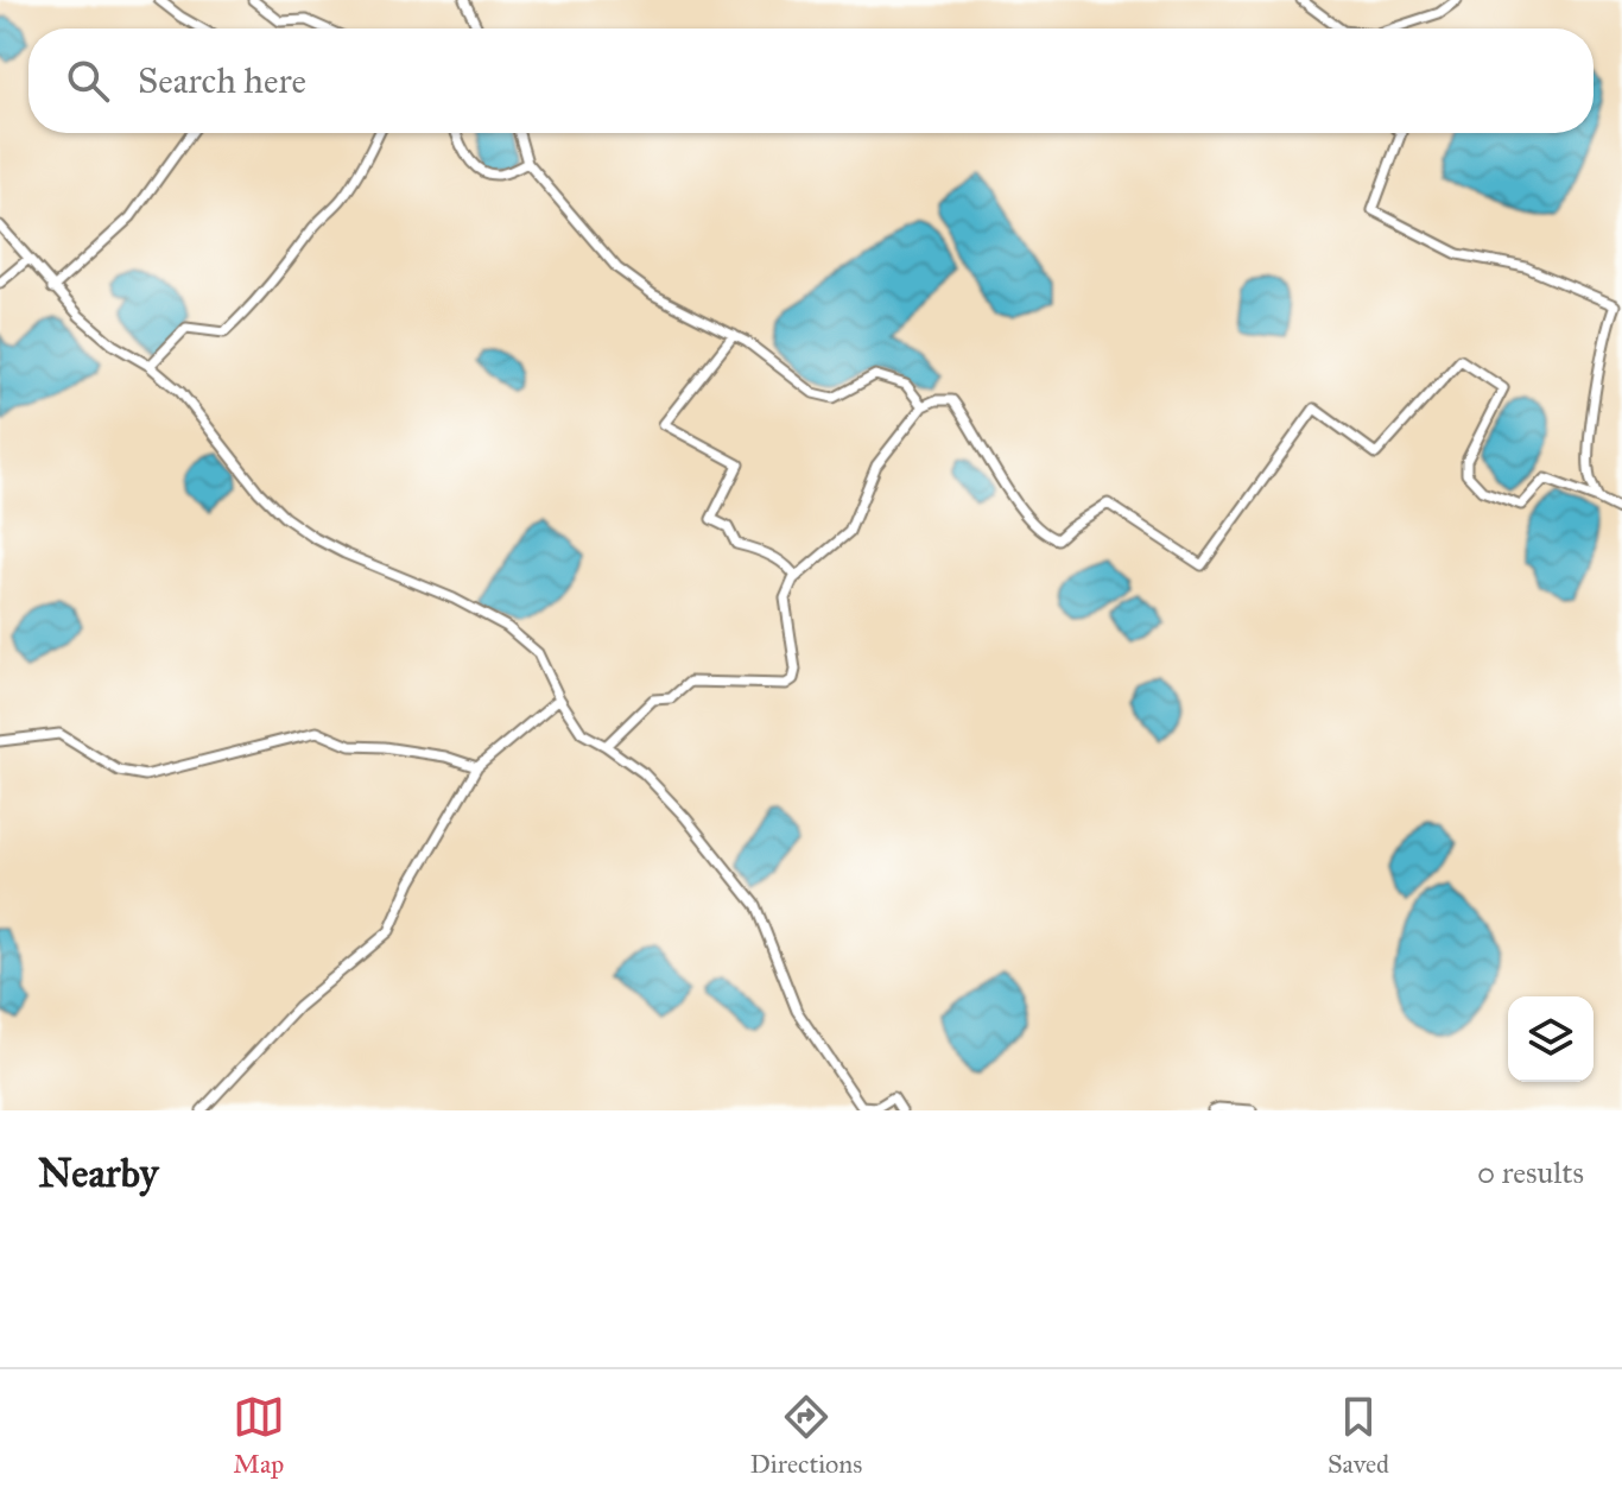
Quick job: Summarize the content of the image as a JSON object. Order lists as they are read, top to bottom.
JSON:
{
  "page": {
    "search": "Search here",
    "heading": ["Nearby", "0 results"],
    "nav": ["Map", "Directions", "Saved"]
  }
}
